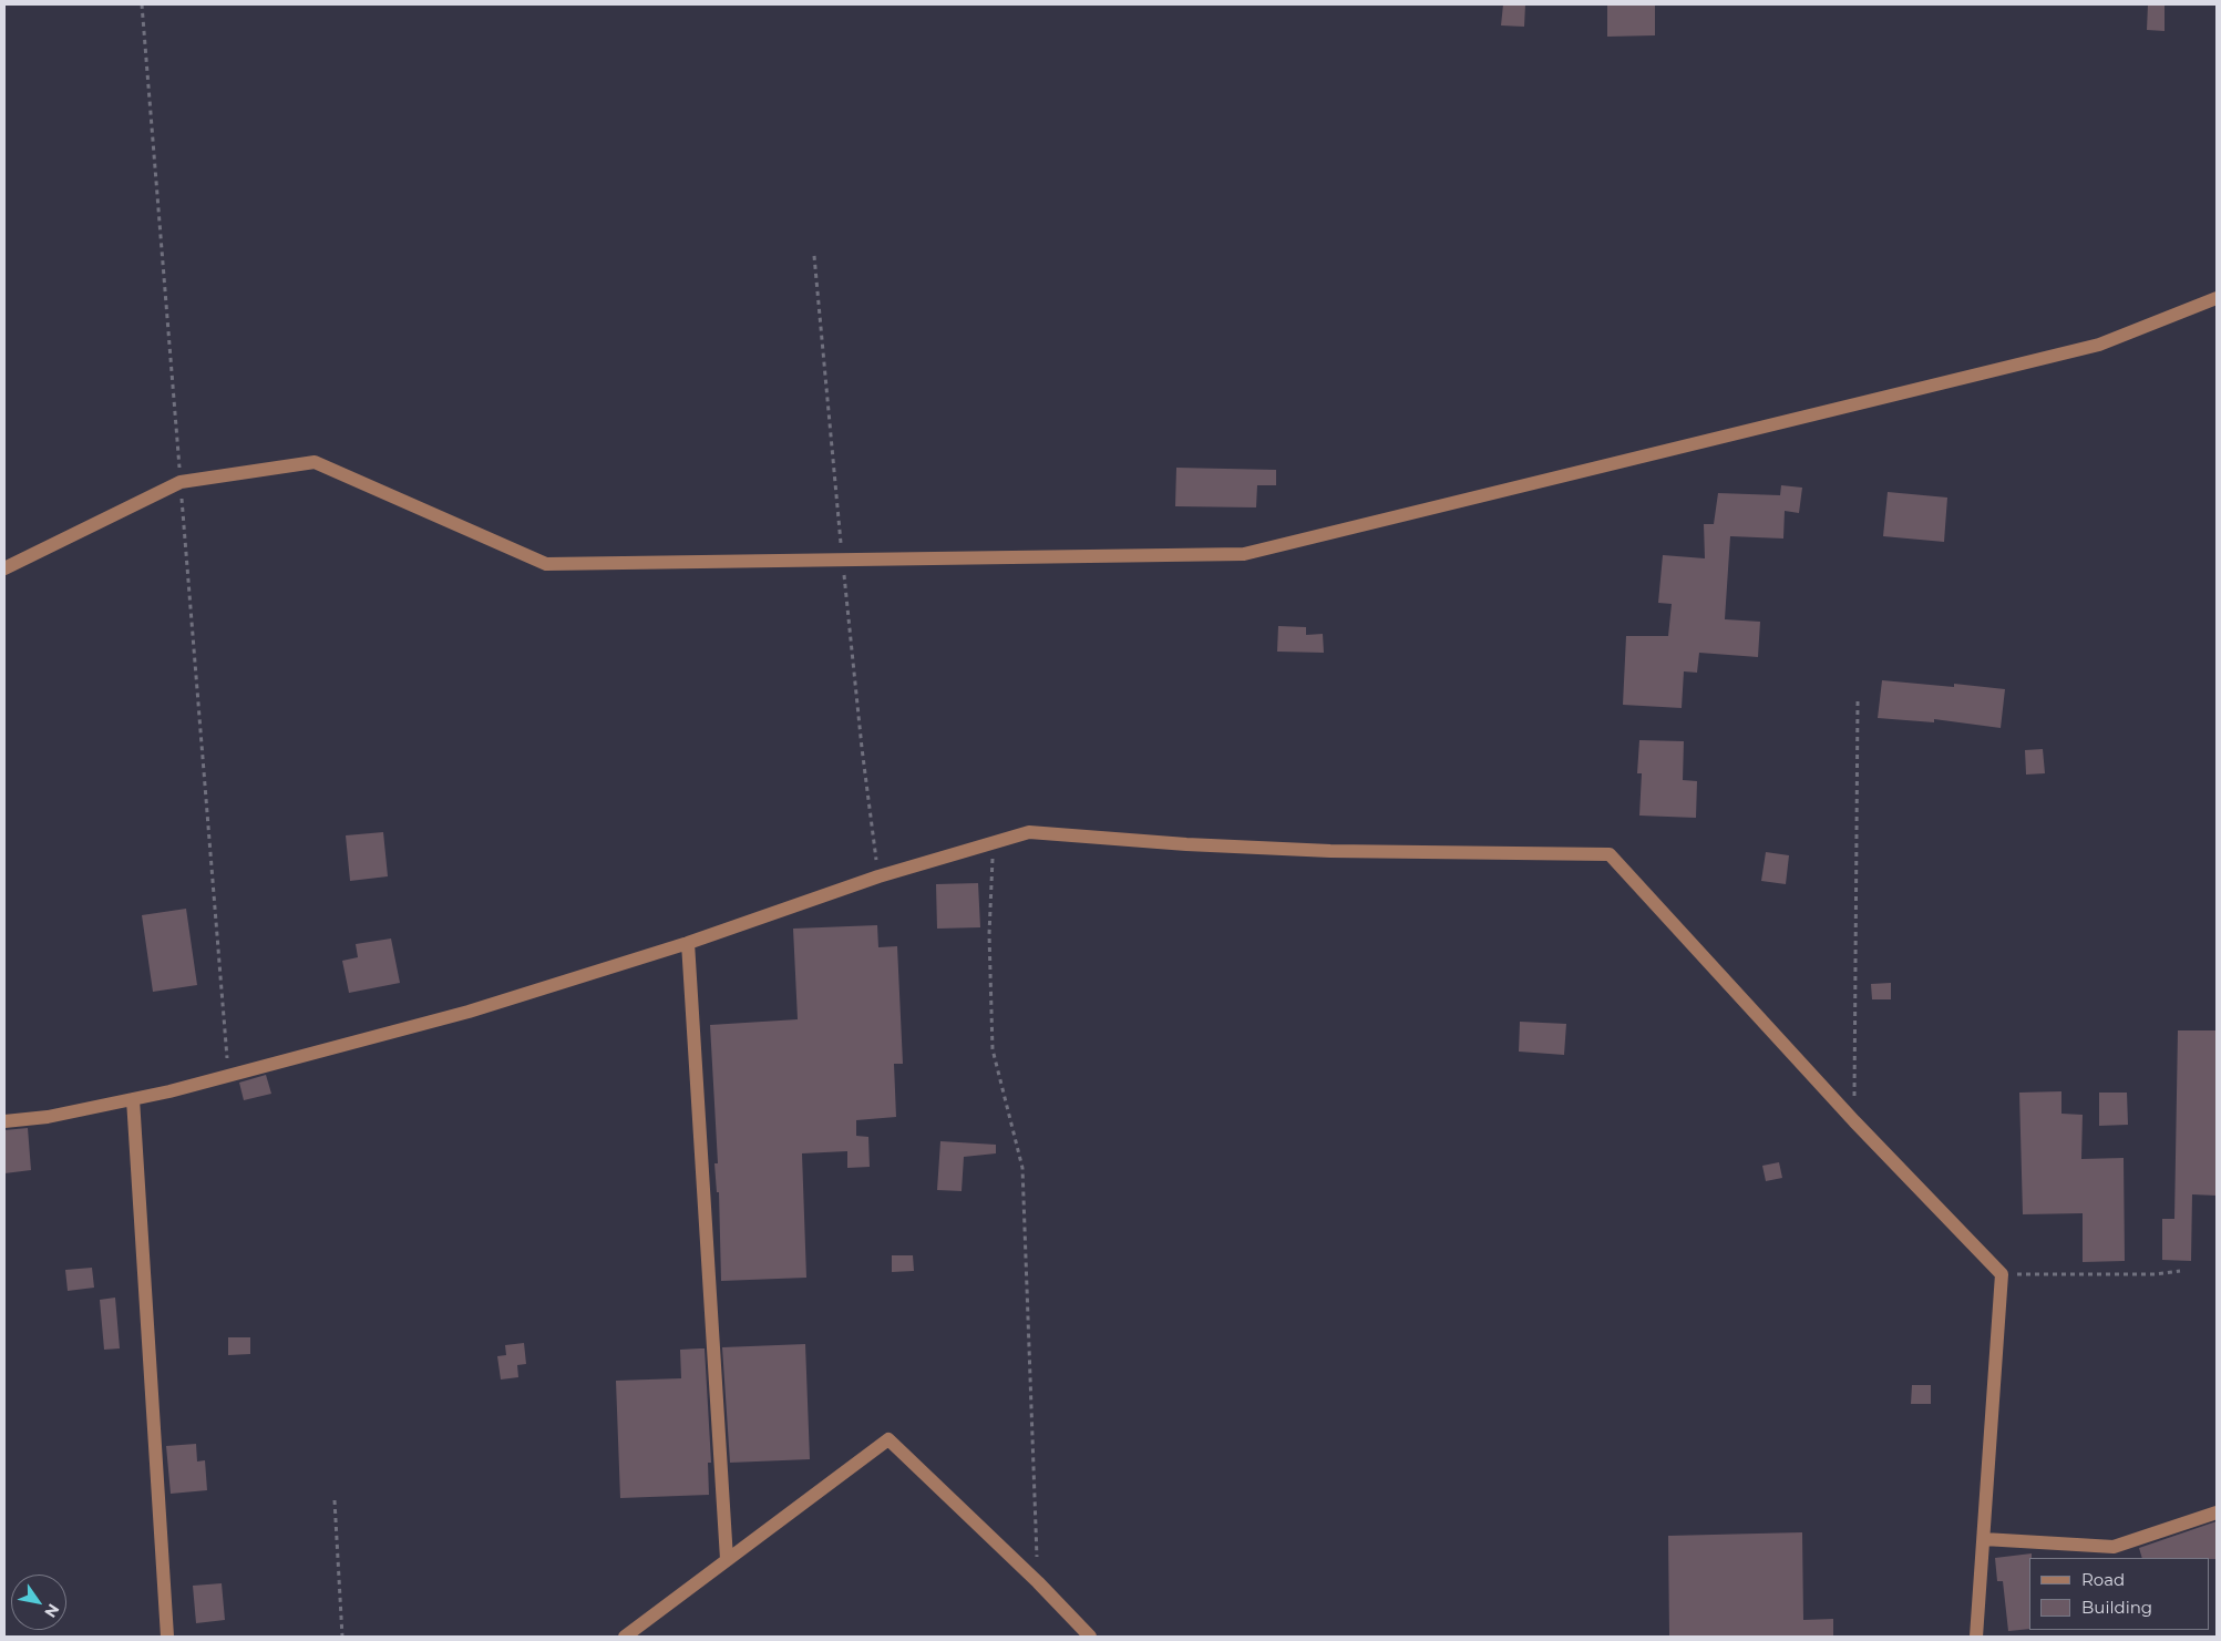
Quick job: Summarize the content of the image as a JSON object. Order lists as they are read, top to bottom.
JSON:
{
  "legend": ["Road", "Building"],
  "north": "bottom right"
}
